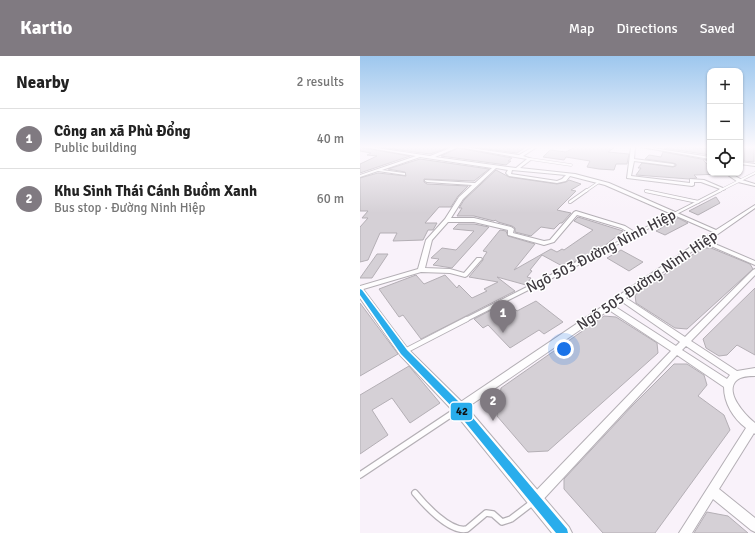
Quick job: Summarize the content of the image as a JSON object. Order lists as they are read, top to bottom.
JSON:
{
  "streets": {
    "street": ["Ngõ 505 Đường Ninh Hiệp"],
    "lane": ["Ngõ 503 Đường Ninh Hiệp"]
  },
  "lines": ["transit line 42"],
  "page": {
    "header": "Kartio",
    "nav": ["Map", "Directions", "Saved"],
    "heading": ["Nearby", "2 results"],
    "map_buttons": ["+", "−"],
    "list": [
      {
        "mark": "1",
        "name": "Công an xã Phù Đổng",
        "note": "Public building",
        "value": "40 m"
      },
      {
        "mark": "2",
        "name": "Khu Sinh Thái Cánh Buồm Xanh",
        "note": "Bus stop · Đường Ninh Hiệp",
        "value": "60 m"
      }
    ],
    "pins": ["1", "2"]
  }
}
